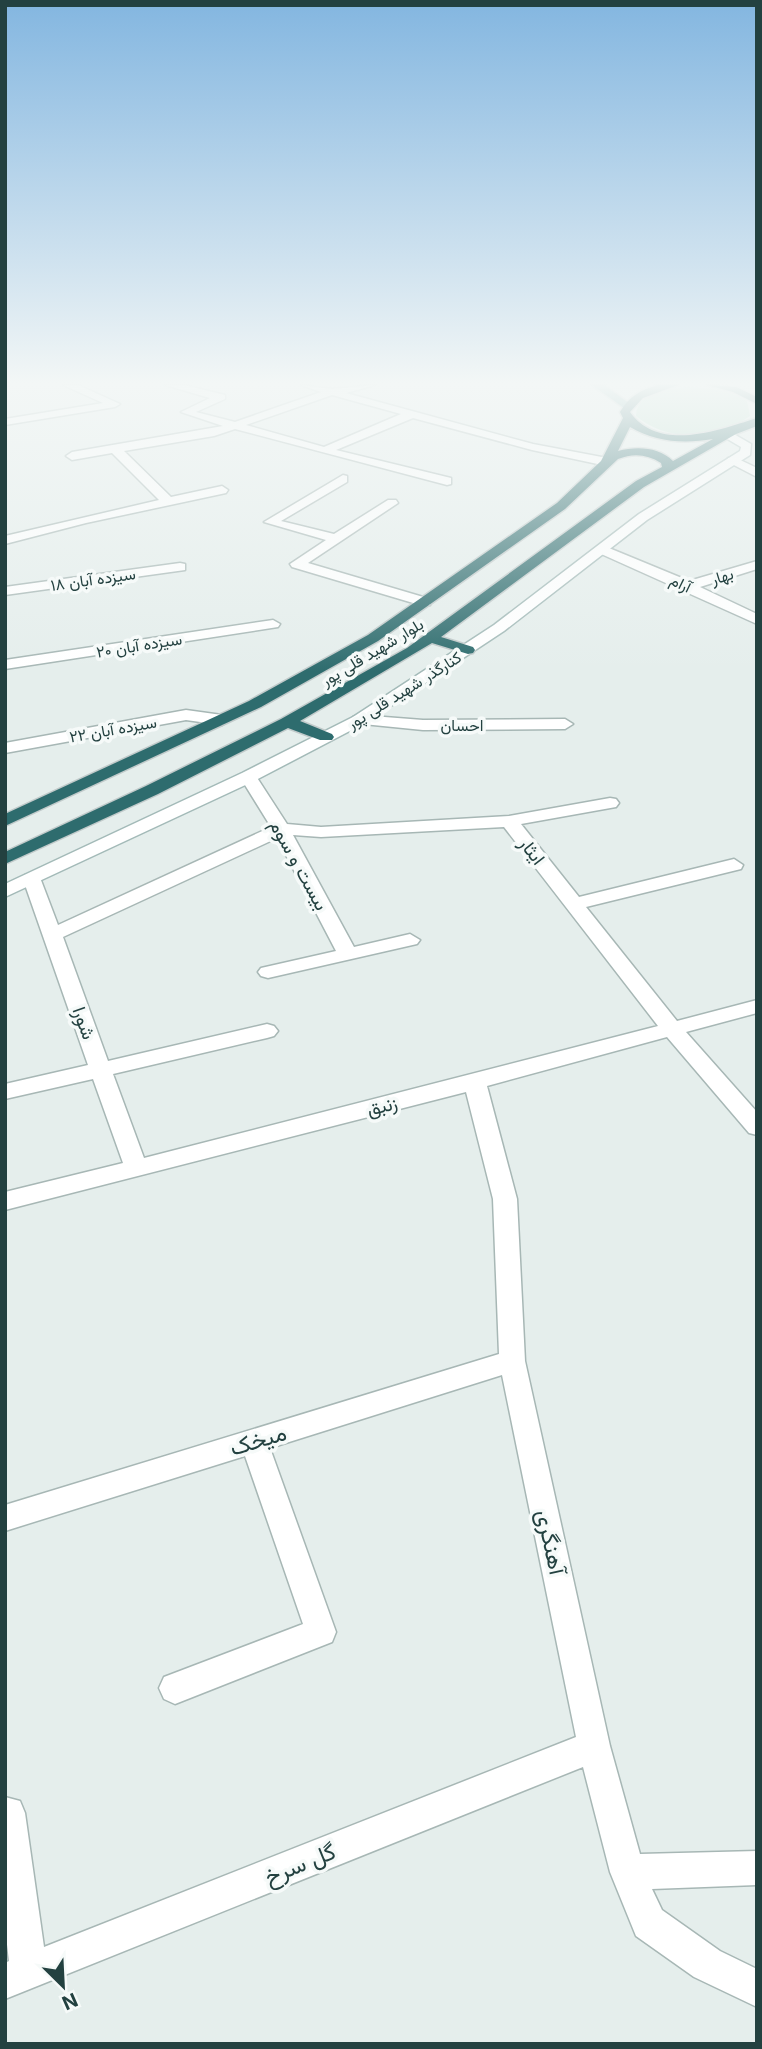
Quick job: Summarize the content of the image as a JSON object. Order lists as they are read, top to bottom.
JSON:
{
  "streets": {
    "highway": ["بلوار شهید قلی پور"],
    "street": [
      "بهار",
      "سیزده آبان ۱۸",
      "آرام",
      "سیزده آبان ۲۰",
      "کنارگذر شهید قلی پور",
      "احسان",
      "سیزده آبان ۲۲",
      "ایثار",
      "بیست و سوم",
      "شورا",
      "زنبق",
      "میخک",
      "آهنگری",
      "گل سرخ"
    ]
  },
  "crossings": [
    ["بهار", "آرام"],
    ["آرام", "کنارگذر شهید قلی پور"],
    ["بلوار شهید قلی پور", "سیزده آبان ۲۲"],
    ["کنارگذر شهید قلی پور", "احسان"],
    ["کنارگذر شهید قلی پور", "بیست و سوم"],
    ["کنارگذر شهید قلی پور", "شورا"],
    ["ایثار", "بیست و سوم"],
    ["ایثار", "زنبق"],
    ["شورا", "زنبق"],
    ["زنبق", "آهنگری"],
    ["میخک", "آهنگری"],
    ["آهنگری", "گل سرخ"]
  ],
  "north": "bottom right"
}
